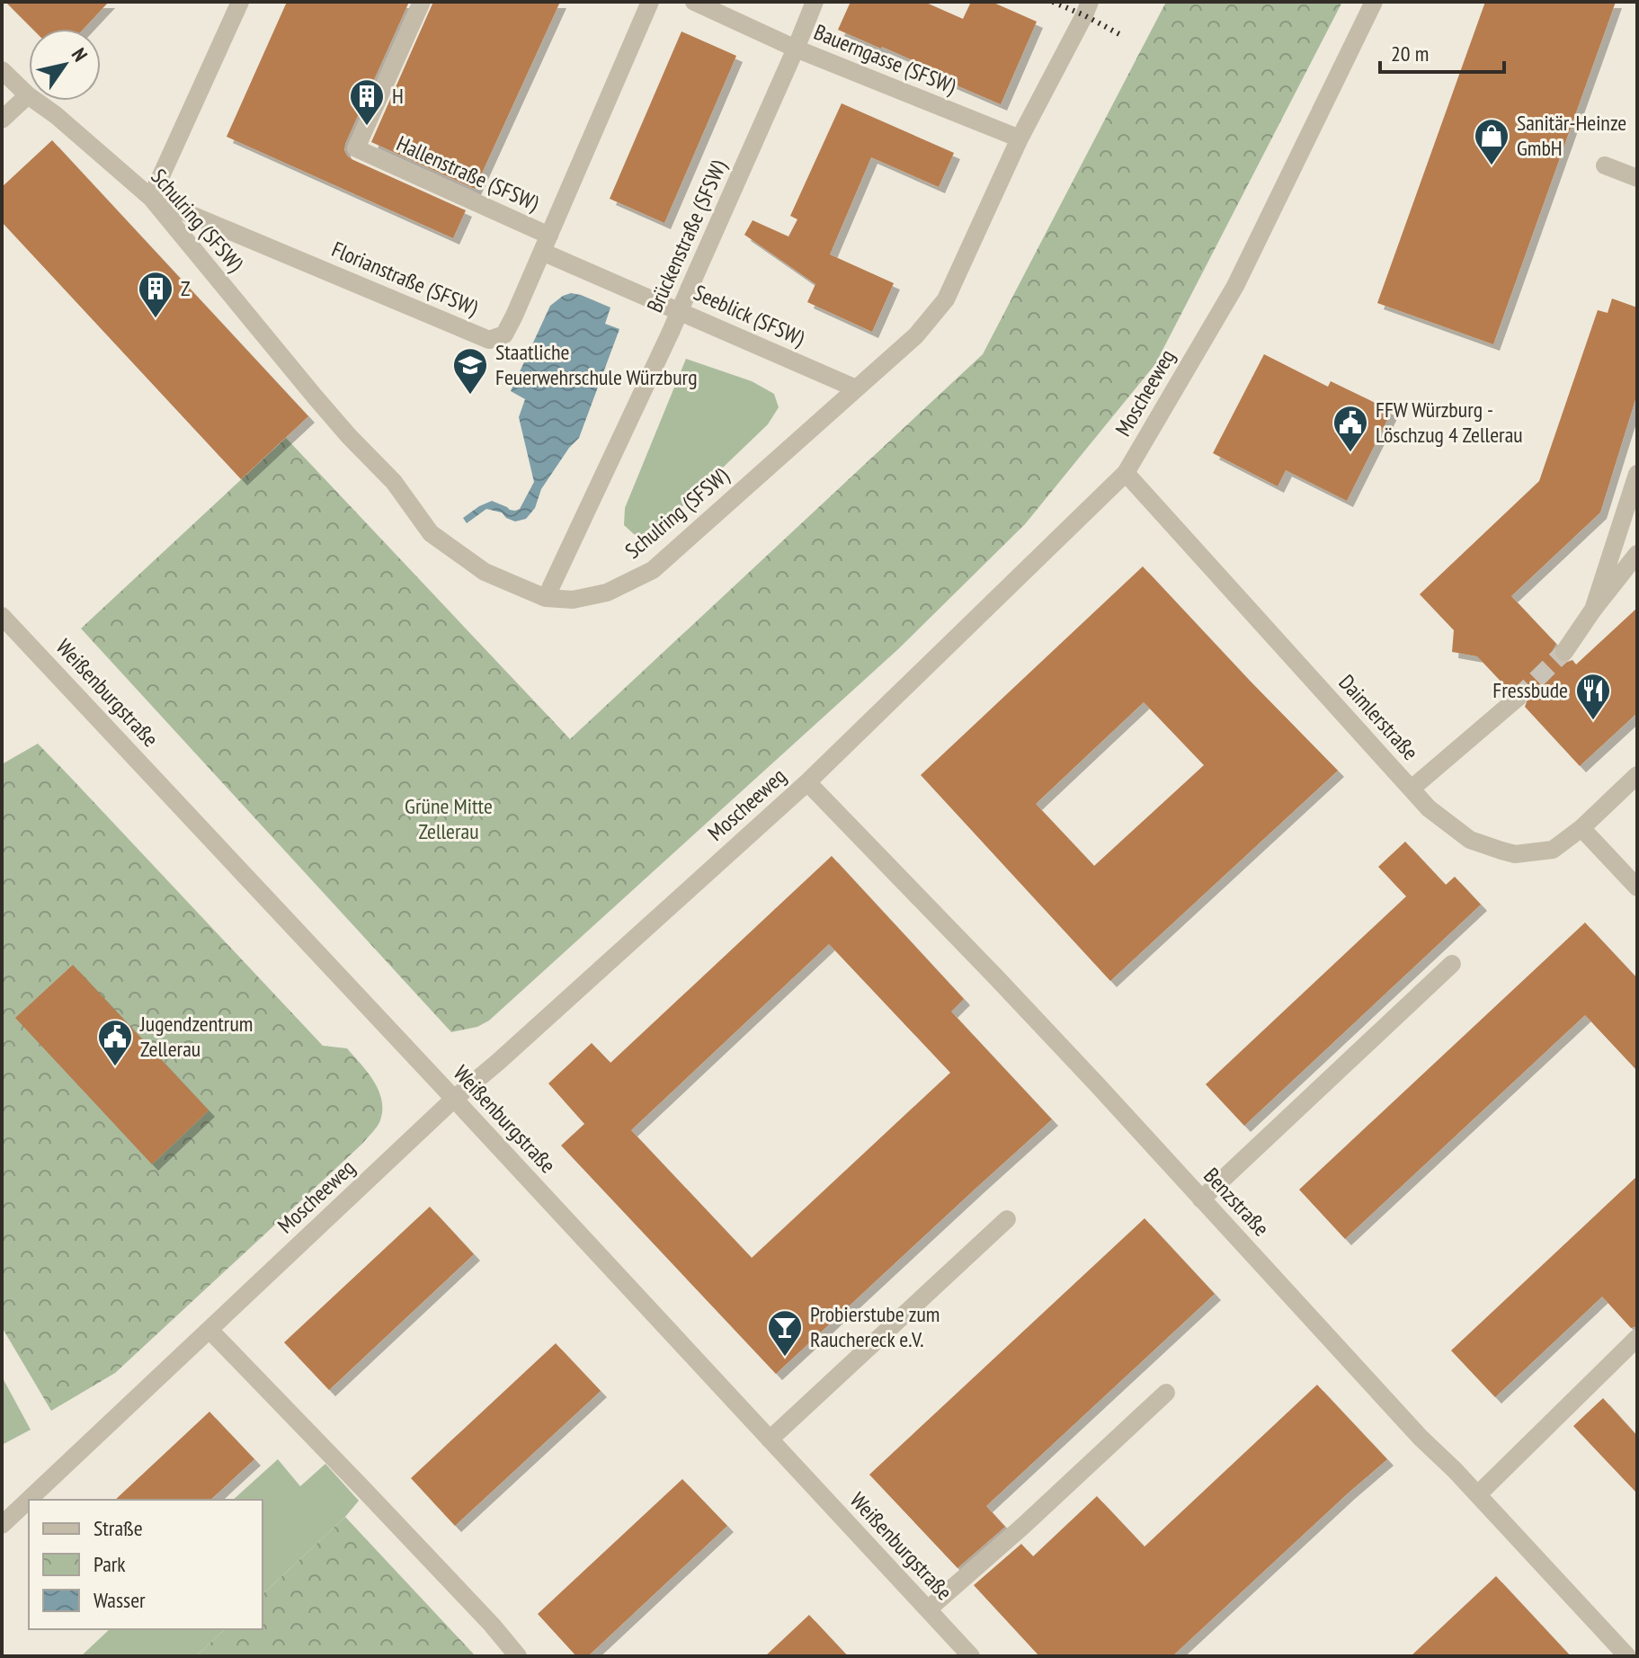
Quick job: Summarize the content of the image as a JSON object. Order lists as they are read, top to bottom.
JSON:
{
  "streets": {
    "street": [
      "Bauerngasse (SFSW)",
      "Hallenstraße (SFSW)",
      "Schulring (SFSW)",
      "Brückenstraße (SFSW)",
      "Florianstraße (SFSW)",
      "Seeblick (SFSW)",
      "Moscheeweg",
      "Weißenburgstraße",
      "Daimlerstraße",
      "Benzstraße"
    ]
  },
  "crossings": [
    ["Bauerngasse (SFSW)", "Schulring (SFSW)"],
    ["Bauerngasse (SFSW)", "Brückenstraße (SFSW)"],
    ["Hallenstraße (SFSW)", "Florianstraße (SFSW)"],
    ["Hallenstraße (SFSW)", "Seeblick (SFSW)"],
    ["Schulring (SFSW)", "Brückenstraße (SFSW)"],
    ["Schulring (SFSW)", "Florianstraße (SFSW)"],
    ["Schulring (SFSW)", "Seeblick (SFSW)"],
    ["Florianstraße (SFSW)", "Seeblick (SFSW)"],
    ["Moscheeweg", "Weißenburgstraße"],
    ["Moscheeweg", "Daimlerstraße"],
    ["Moscheeweg", "Benzstraße"]
  ],
  "parks": ["Grüne Mitte Zellerau"],
  "places": {
    "building": ["H", "Z"],
    "shop": ["Sanitär-Heinze GmbH"],
    "school or university": ["Staatliche Feuerwehrschule Würzburg"],
    "public building": ["FFW Würzburg - Löschzug 4 Zellerau", "Jugendzentrum Zellerau"],
    "restaurant": ["Fressbude"],
    "bar": ["Probierstube zum Rauchereck e.V."]
  },
  "legend": ["Straße", "Park", "Wasser"],
  "scale_bar": "20 m",
  "north": "top right"
}
